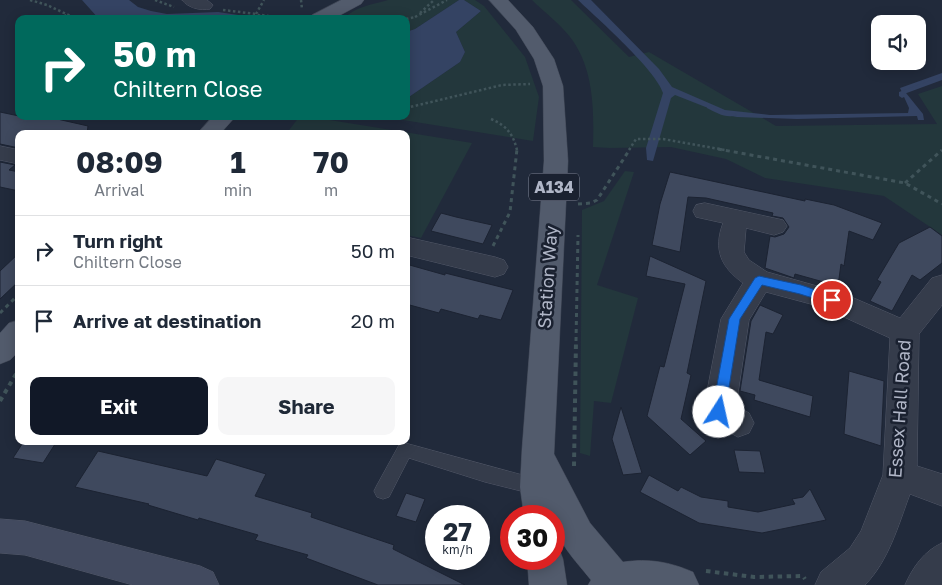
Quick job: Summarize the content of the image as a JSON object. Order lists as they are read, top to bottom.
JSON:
{
  "streets": {
    "main road": ["A134", "Station Way"],
    "street": ["Essex Hall Road"]
  },
  "crossings": [
    ["A134", "Station Way"]
  ],
  "page": {
    "turn": ["50 m", "Chiltern Close"],
    "eta": [
      "08:09",
      "Arrival",
      "1",
      "min",
      "70",
      "m"
    ],
    "list": [
      {
        "name": "Turn right",
        "note": "Chiltern Close",
        "value": "50 m"
      },
      {
        "name": "Arrive at destination",
        "value": "20 m"
      }
    ],
    "buttons": ["Exit", "Share"],
    "speed": "27 km/h",
    "limit": "30"
  }
}
